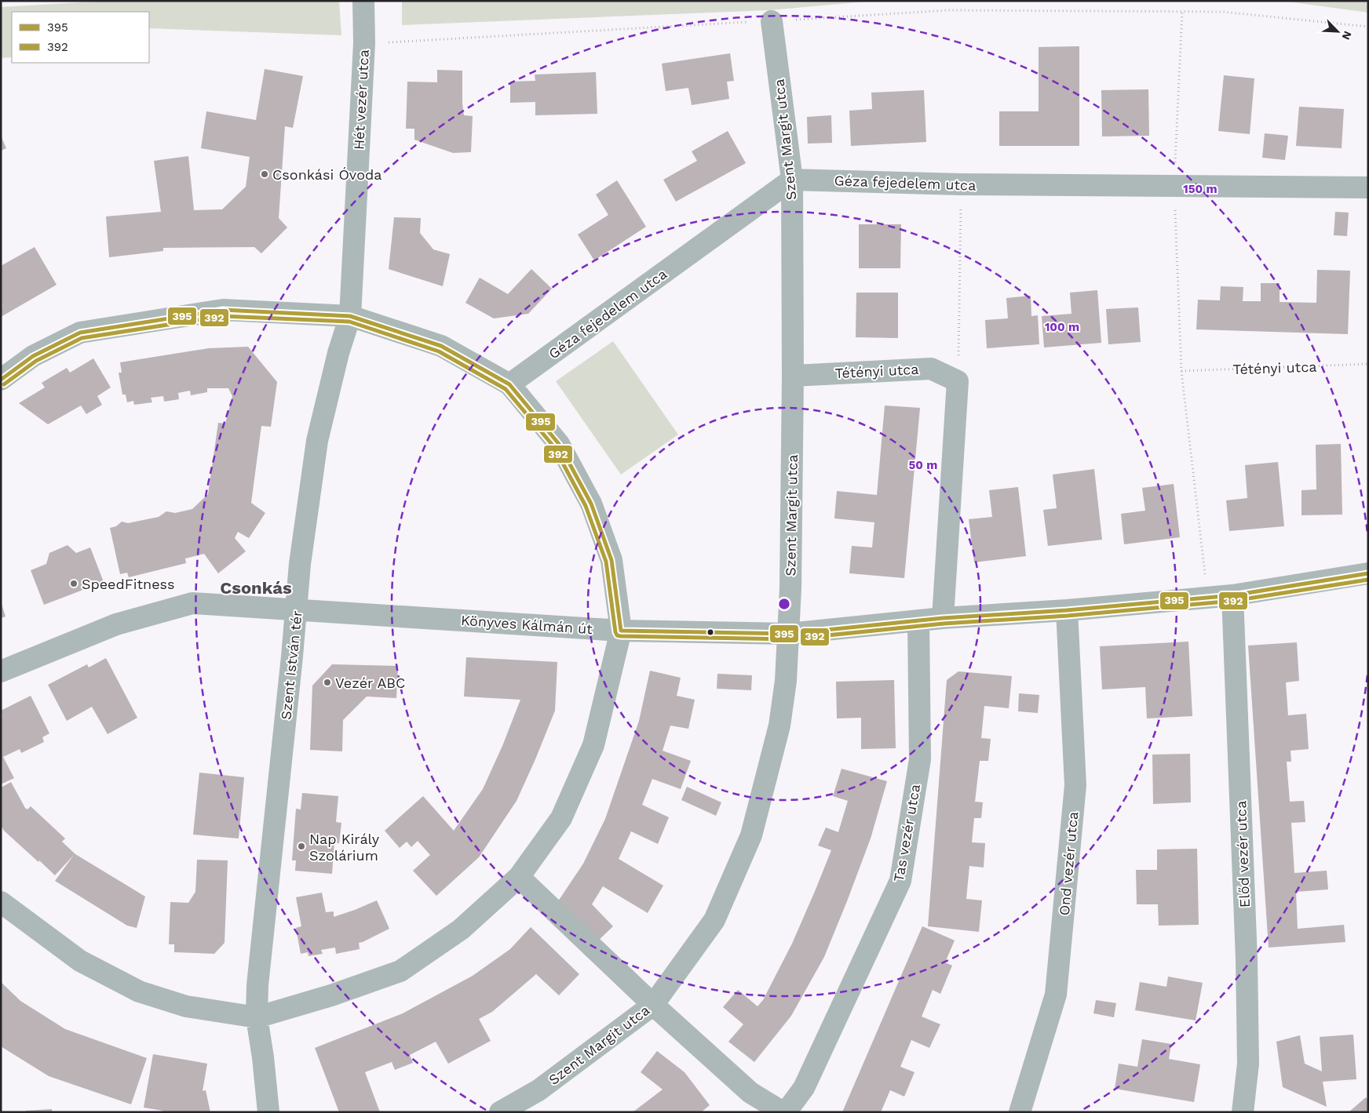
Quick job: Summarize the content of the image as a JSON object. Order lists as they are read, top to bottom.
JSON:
{
  "streets": {
    "street": [
      "Hét vezér utca",
      "Szent Margit utca",
      "Géza fejedelem utca",
      "Tétényi utca",
      "Könyves Kálmán út",
      "Szent István tér",
      "Tas vezér utca",
      "Előd vezér utca",
      "Ond vezér utca"
    ]
  },
  "crossings": [
    ["Hét vezér utca", "Szent István tér"],
    ["Szent Margit utca", "Géza fejedelem utca"],
    ["Szent Margit utca", "Tétényi utca"],
    ["Szent Margit utca", "Könyves Kálmán út"],
    ["Könyves Kálmán út", "Szent István tér"],
    ["Könyves Kálmán út", "Tas vezér utca"],
    ["Könyves Kálmán út", "Előd vezér utca"],
    ["Könyves Kálmán út", "Ond vezér utca"]
  ],
  "districts": ["Csonkás"],
  "places": [
    "Csonkási Óvoda",
    "SpeedFitness",
    "Vezér ABC",
    "Nap Király Szolárium"
  ],
  "lines": ["transit line 395", "transit line 392"],
  "legend": ["395", "392"],
  "north": "bottom right",
  "rings": ["150 m", "100 m", "50 m"]
}
